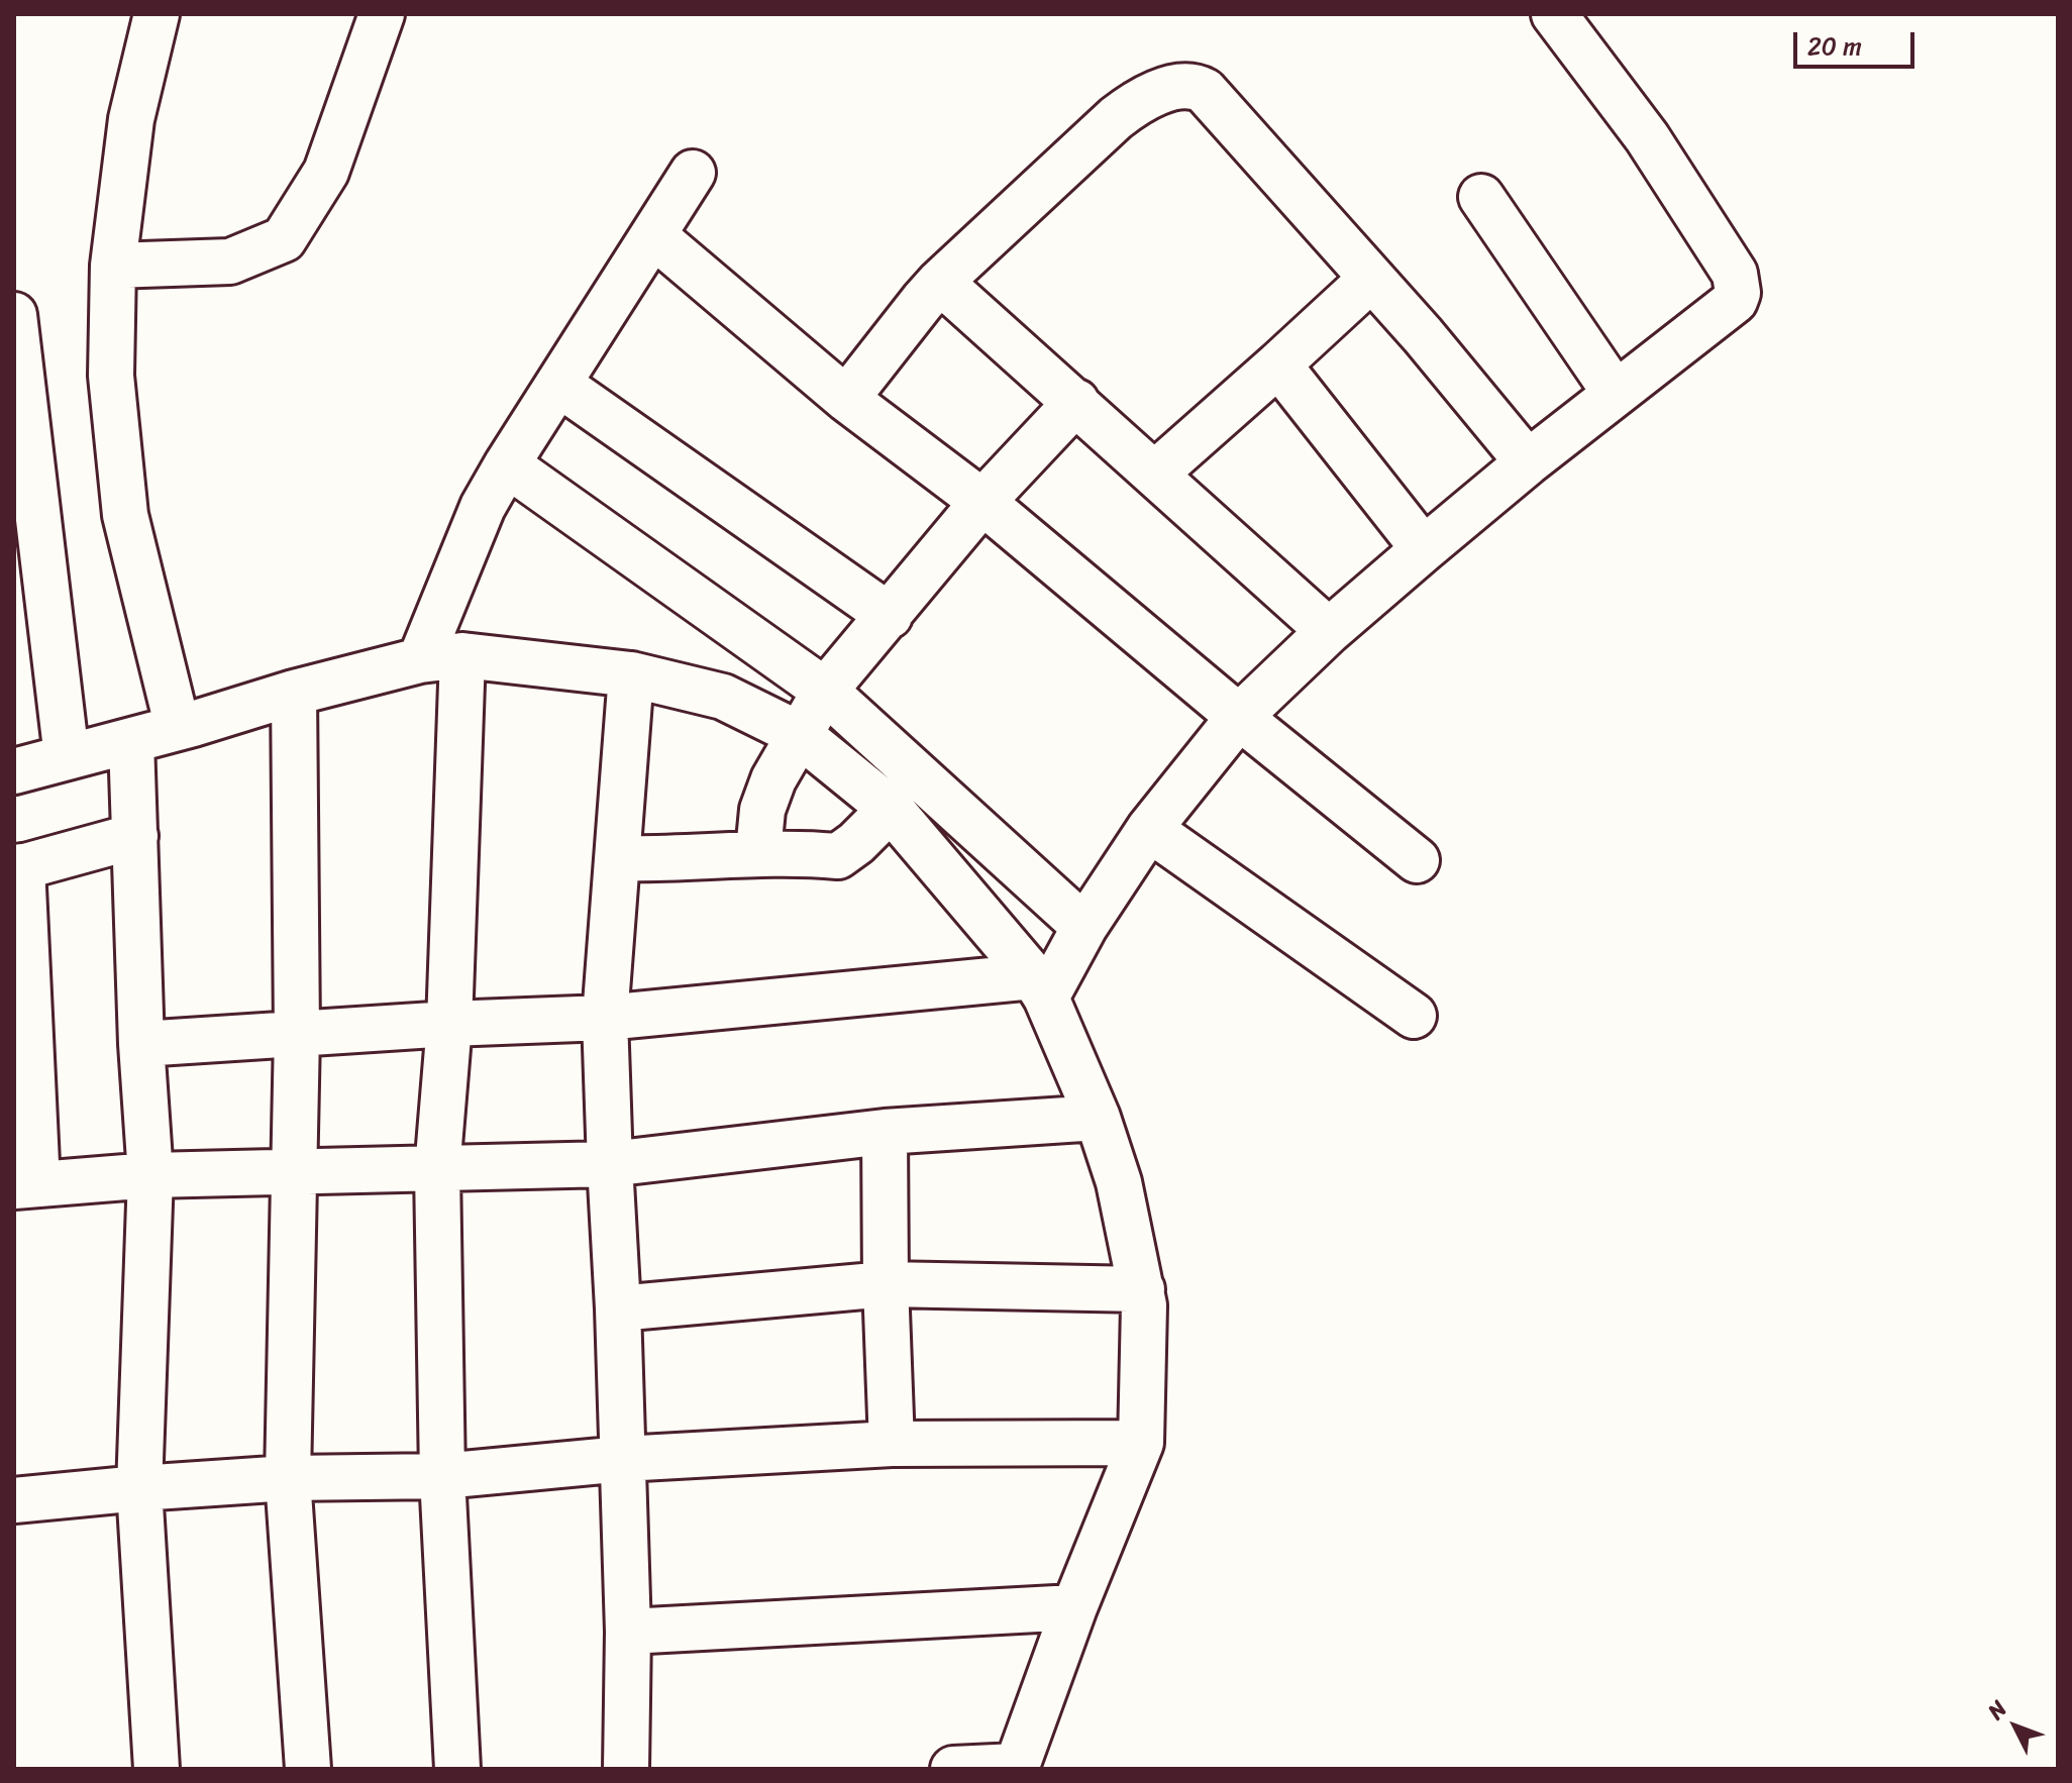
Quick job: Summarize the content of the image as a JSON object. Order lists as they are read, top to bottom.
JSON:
{
  "scale_bar": "20 m",
  "north": "top left"
}
